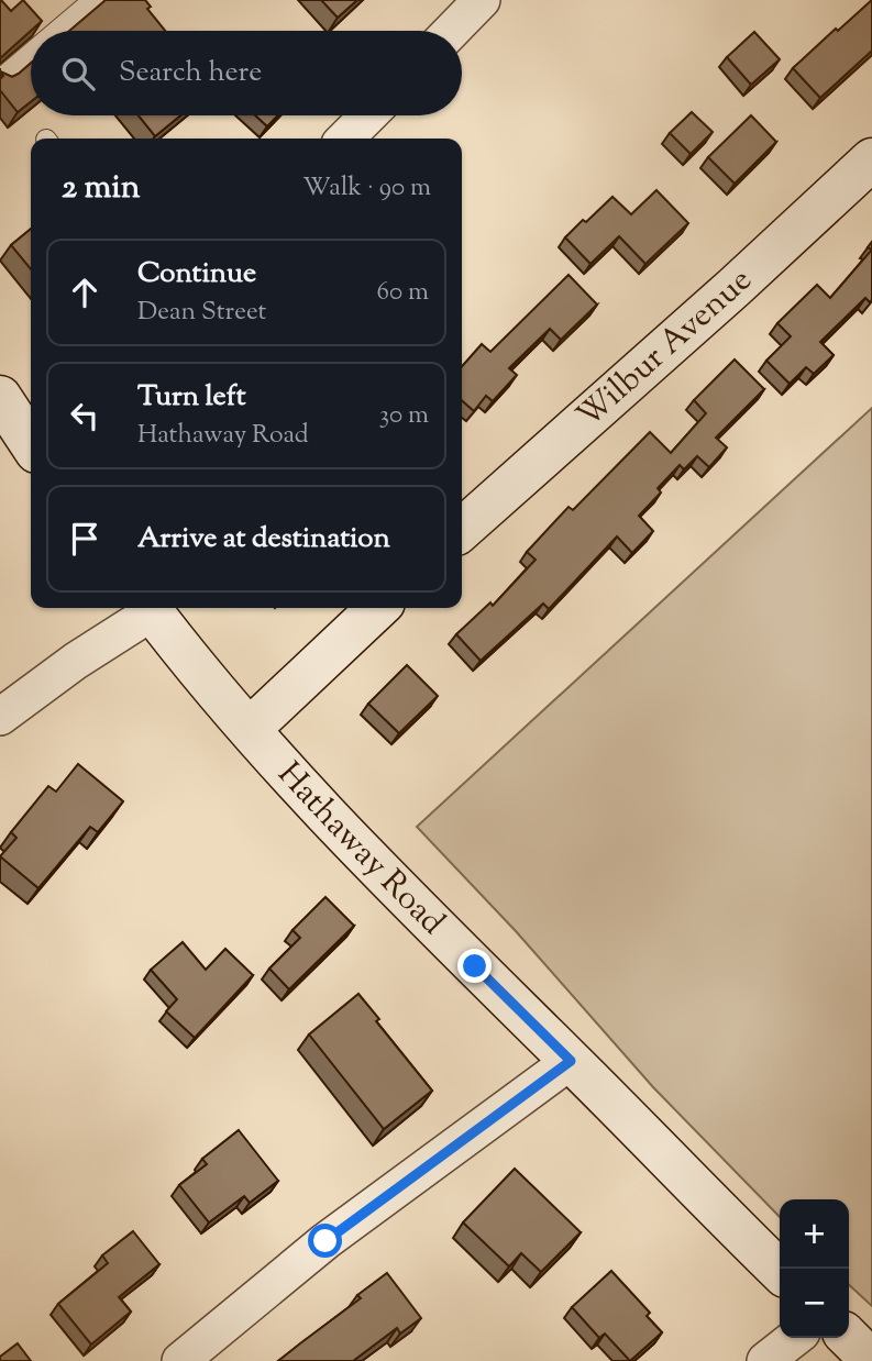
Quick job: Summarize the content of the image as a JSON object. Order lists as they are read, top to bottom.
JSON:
{
  "streets": {
    "main road": ["Wilbur Avenue", "Hathaway Road"]
  },
  "page": {
    "search": "Search here",
    "heading": ["2 min", "Walk · 90 m"],
    "list": [
      ["Continue", "Dean Street", "60 m"],
      ["Turn left", "Hathaway Road", "30 m"],
      "Arrive at destination"
    ],
    "map_buttons": ["+", "−"]
  }
}
